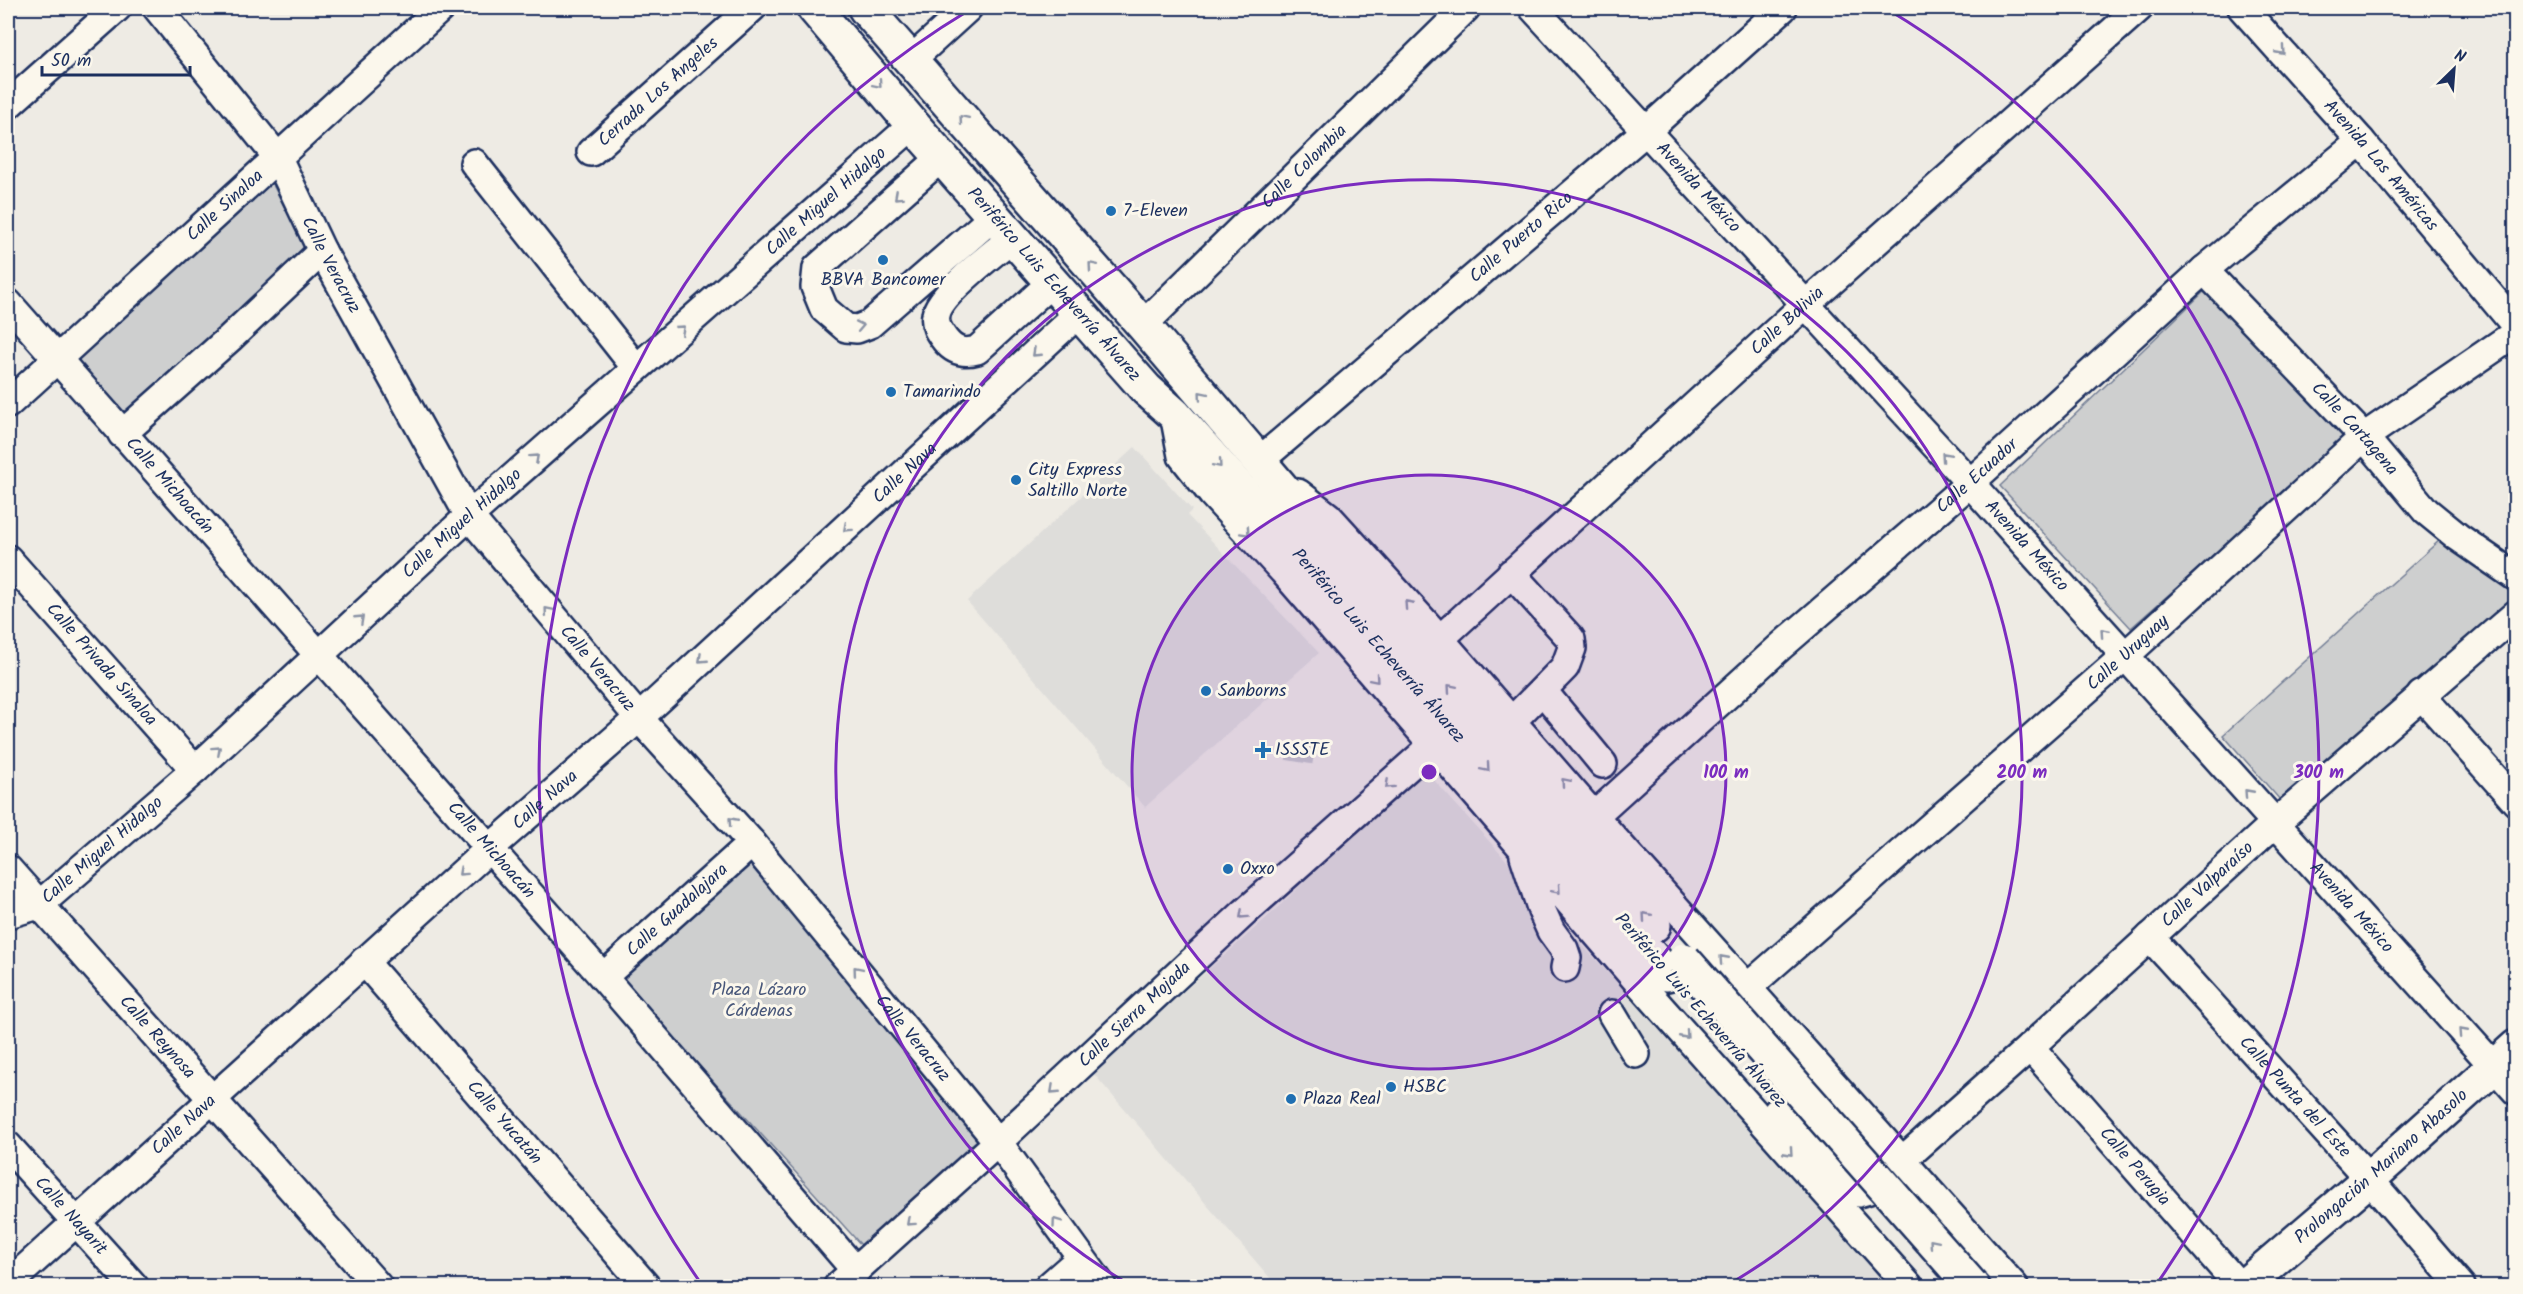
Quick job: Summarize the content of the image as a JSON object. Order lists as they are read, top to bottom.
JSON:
{
  "streets": {
    "main road": ["Periférico Luis Echeverría Álvarez", "Prolongación Mariano Abasolo"],
    "street": [
      "Cerrada Los Angeles",
      "Calle Colombia",
      "Avenida Las Américas",
      "Avenida México",
      "Calle Miguel Hidalgo",
      "Calle Sinaloa",
      "Calle Puerto Rico",
      "Calle Veracruz",
      "Calle Bolivia",
      "Calle Cartagena",
      "Calle Nava",
      "Calle Ecuador",
      "Calle Michoacán",
      "Calle Uruguay",
      "Calle Privada Sinaloa",
      "Calle Valparaíso",
      "Calle Guadalajara",
      "Calle Sierra Mojada",
      "Calle Reynosa",
      "Calle Punta del Este",
      "Calle Yucatán",
      "Calle Perugia",
      "Calle Nayarit"
    ]
  },
  "crossings": [
    ["Calle Colombia", "Periférico Luis Echeverría Álvarez"],
    ["Avenida Las Américas", "Calle Ecuador"],
    ["Avenida México", "Calle Puerto Rico"],
    ["Avenida México", "Calle Bolivia"],
    ["Avenida México", "Calle Ecuador"],
    ["Avenida México", "Calle Uruguay"],
    ["Avenida México", "Calle Valparaíso"],
    ["Avenida México", "Prolongación Mariano Abasolo"],
    ["Calle Miguel Hidalgo", "Calle Veracruz"],
    ["Calle Miguel Hidalgo", "Periférico Luis Echeverría Álvarez"],
    ["Calle Miguel Hidalgo", "Calle Michoacán"],
    ["Calle Miguel Hidalgo", "Calle Privada Sinaloa"],
    ["Calle Miguel Hidalgo", "Calle Reynosa"],
    ["Calle Sinaloa", "Calle Veracruz"],
    ["Calle Sinaloa", "Calle Michoacán"],
    ["Calle Puerto Rico", "Periférico Luis Echeverría Álvarez"],
    ["Calle Veracruz", "Calle Nava"],
    ["Calle Veracruz", "Calle Michoacán"],
    ["Calle Veracruz", "Calle Guadalajara"],
    ["Calle Veracruz", "Calle Sierra Mojada"],
    ["Periférico Luis Echeverría Álvarez", "Calle Nava"],
    ["Calle Cartagena", "Calle Ecuador"],
    ["Calle Cartagena", "Calle Uruguay"],
    ["Calle Nava", "Calle Michoacán"],
    ["Calle Nava", "Calle Reynosa"],
    ["Calle Nava", "Calle Yucatán"],
    ["Calle Nava", "Calle Nayarit"],
    ["Calle Michoacán", "Calle Guadalajara"],
    ["Calle Michoacán", "Calle Sierra Mojada"],
    ["Calle Valparaíso", "Calle Punta del Este"],
    ["Calle Valparaíso", "Calle Perugia"],
    ["Calle Punta del Este", "Prolongación Mariano Abasolo"]
  ],
  "one_way": [
    "Avenida Las Américas",
    "Avenida México",
    "Calle Miguel Hidalgo",
    "Calle Veracruz",
    "Calle Nava",
    "Calle Sierra Mojada"
  ],
  "parks": ["Plaza Lázaro Cárdenas"],
  "places": {
    "other": [
      "7-Eleven",
      "BBVA Bancomer",
      "Tamarindo",
      "City Express Saltillo Norte",
      "Sanborns",
      "Oxxo",
      "HSBC",
      "Plaza Real"
    ],
    "health": ["ISSSTE"]
  },
  "scale_bar": "50 m",
  "north": "top right",
  "rings": ["100 m", "200 m", "300 m"]
}
